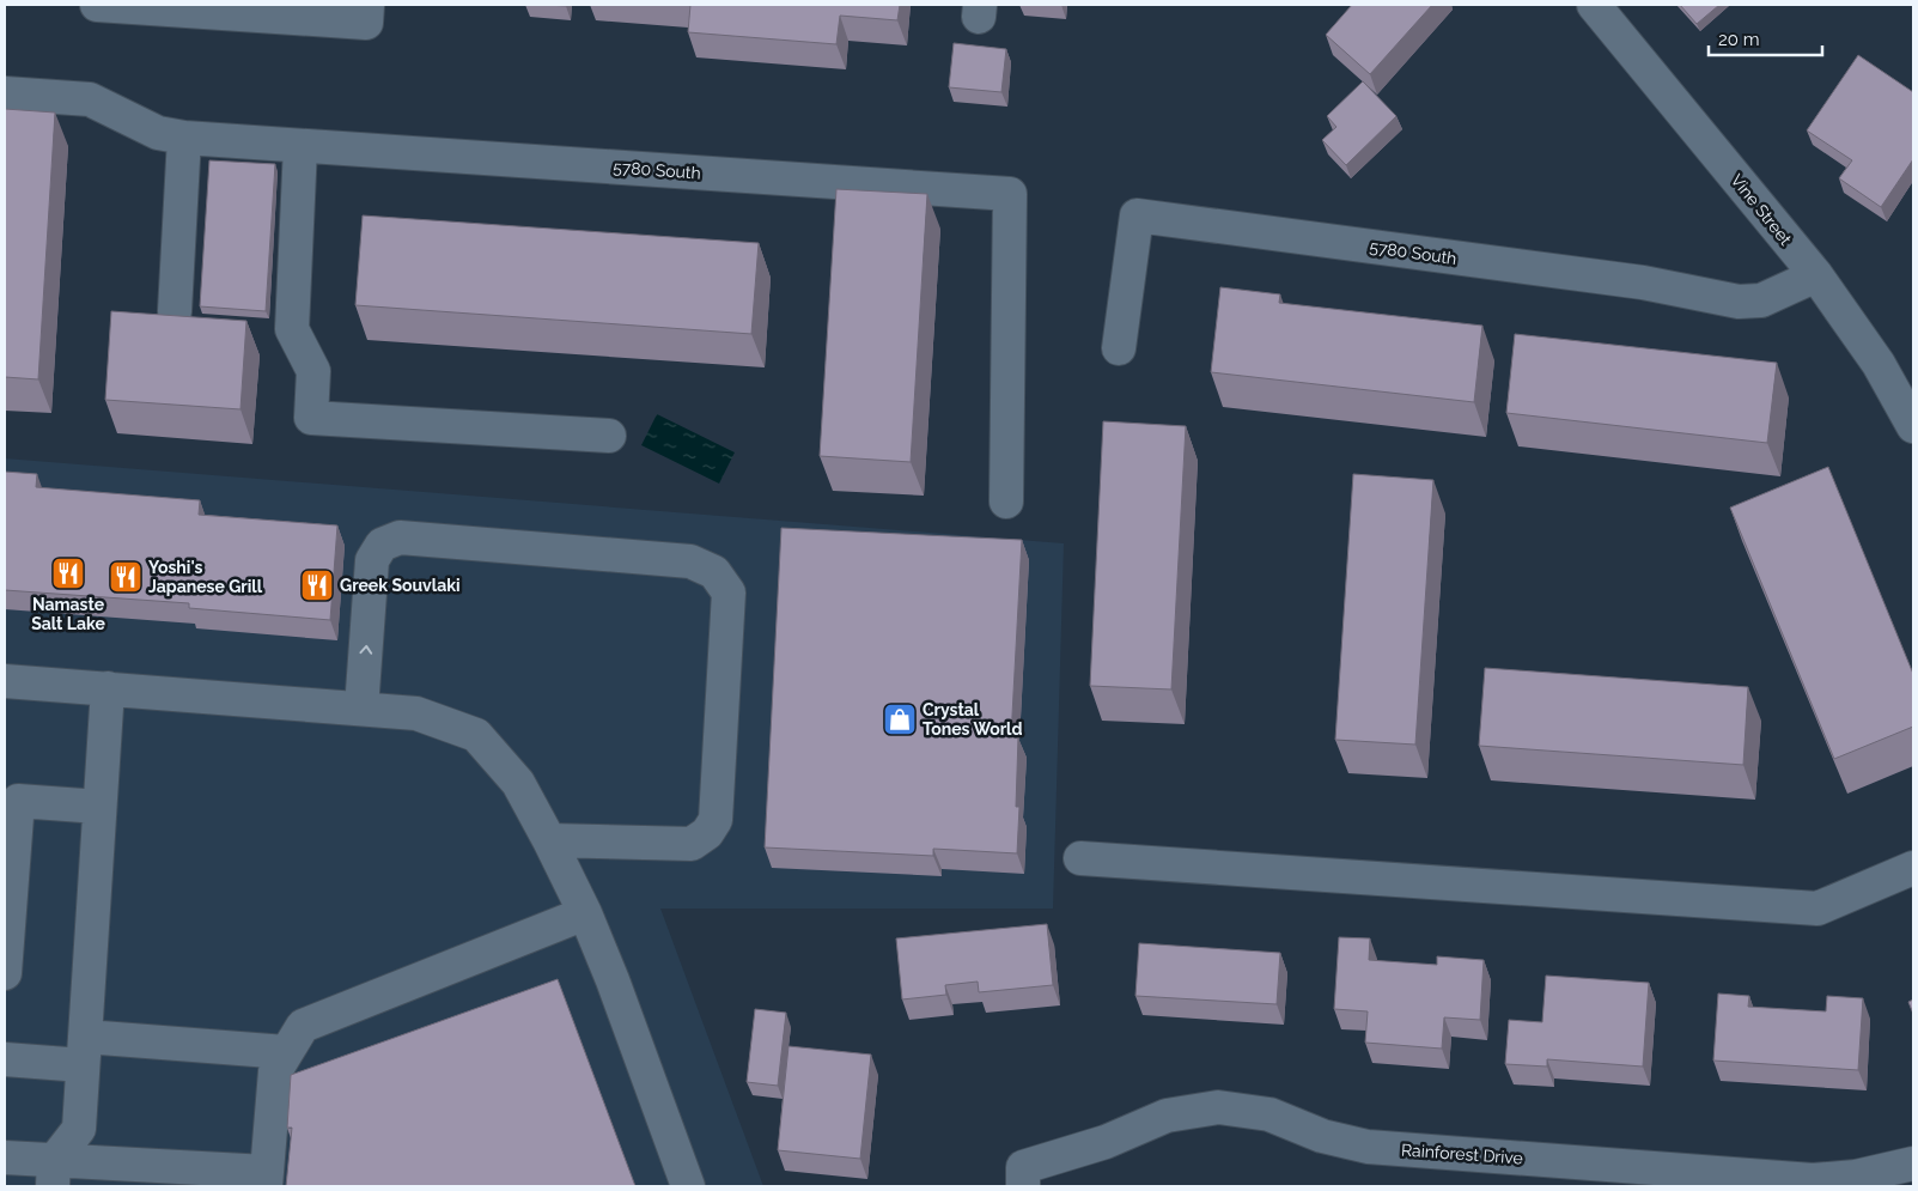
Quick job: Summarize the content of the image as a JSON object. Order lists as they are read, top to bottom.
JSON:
{
  "streets": {
    "street": ["5780 South", "Vine Street", "Rainforest Drive"]
  },
  "crossings": [
    ["5780 South", "Vine Street"]
  ],
  "places": {
    "restaurant": ["Namaste Salt Lake", "Yoshi's Japanese Grill", "Greek Souvlaki"],
    "shop": ["Crystal Tones World"]
  },
  "scale_bar": "20 m"
}
